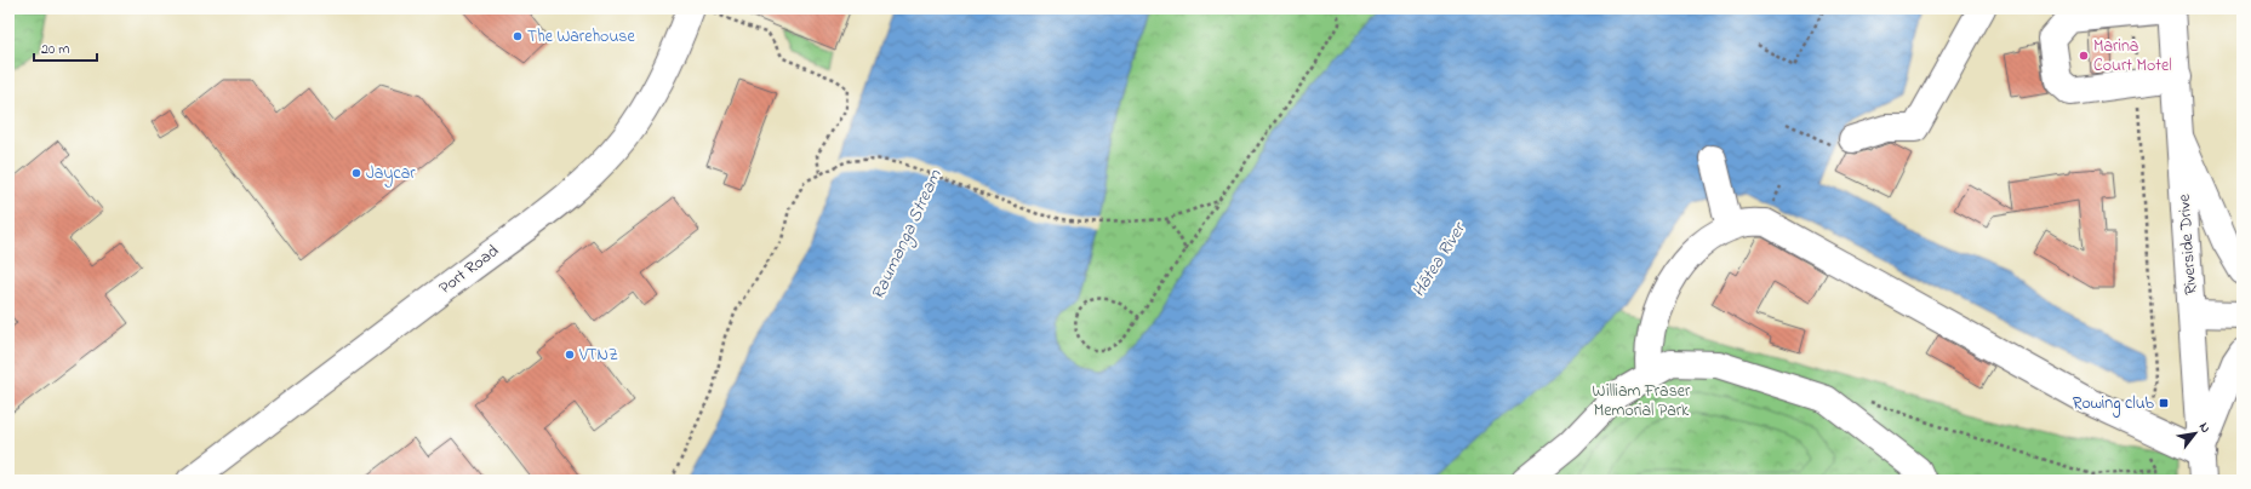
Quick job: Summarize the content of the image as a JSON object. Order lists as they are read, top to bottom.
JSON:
{
  "streets": {
    "main road": ["Riverside Drive", "Port Road"]
  },
  "water": ["Raumanga Stream", "Hātea River"],
  "parks": ["William Fraser Memorial Park"],
  "places": {
    "other": [
      "The Warehouse",
      "Marina Court Motel",
      "Jaycar",
      "VTNZ"
    ],
    "transit": ["Rowing club"]
  },
  "scale_bar": "20 m",
  "north": "top right"
}
